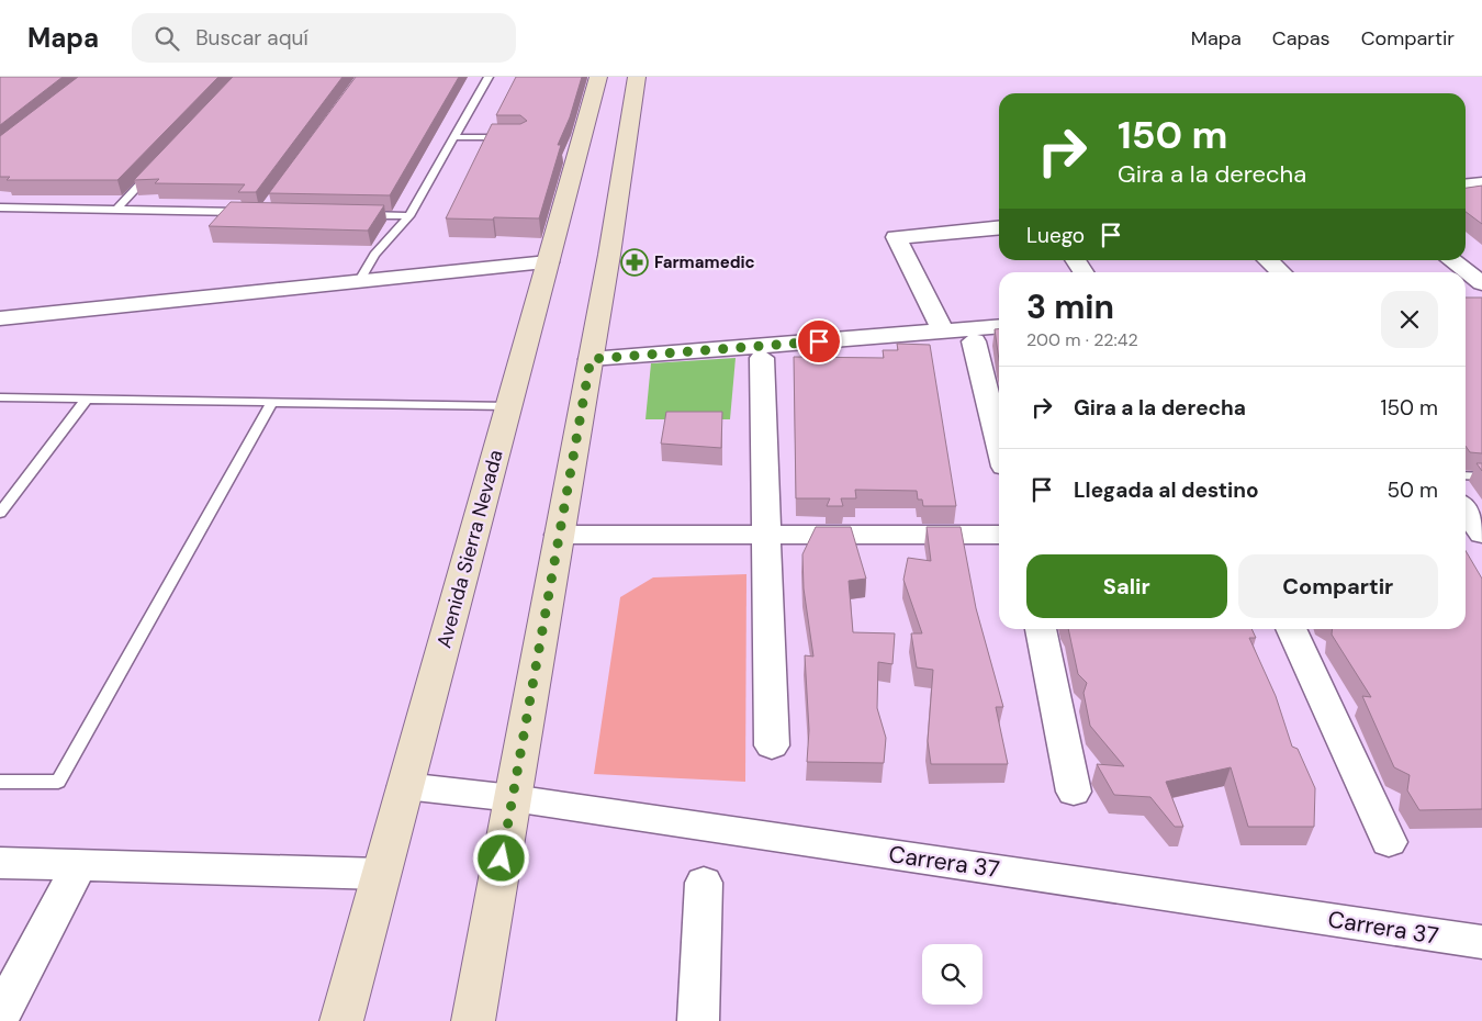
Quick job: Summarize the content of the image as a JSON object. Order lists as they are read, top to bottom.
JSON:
{
  "streets": {
    "main road": ["Avenida Sierra Nevada"],
    "street": ["Carrera 37"]
  },
  "crossings": [
    ["Avenida Sierra Nevada", "Carrera 37"]
  ],
  "places": {
    "pharmacy": ["Farmamedic"]
  },
  "page": {
    "header": "Mapa",
    "search": "Buscar aquí",
    "nav": ["Mapa", "Capas", "Compartir"],
    "turn": ["150 m", "Gira a la derecha"],
    "then": "Luego",
    "heading": ["3 min", "200 m · 22:42"],
    "list": [
      {
        "name": "Gira a la derecha",
        "value": "150 m"
      },
      {
        "name": "Llegada al destino",
        "value": "50 m"
      }
    ],
    "buttons": ["Salir", "Compartir"]
  }
}
